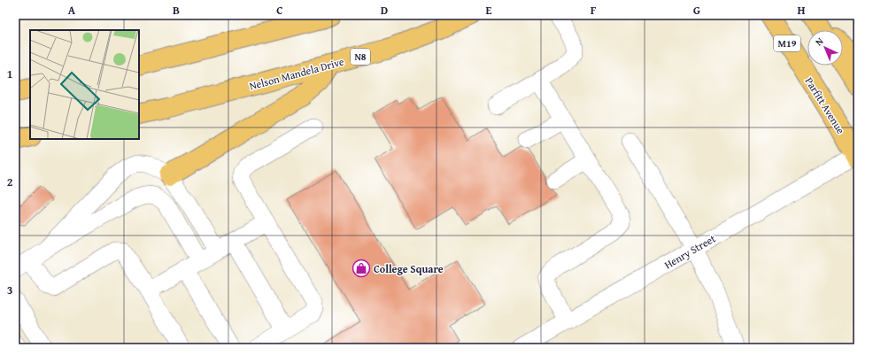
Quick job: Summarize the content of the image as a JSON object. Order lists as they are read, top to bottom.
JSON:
{
  "streets": {
    "highway": [
      "M19",
      "N8",
      "Nelson Mandela Drive",
      "Parfitt Avenue"
    ],
    "street": ["Henry Street"]
  },
  "crossings": [
    ["Parfitt Avenue", "Henry Street"]
  ],
  "places": {
    "shop": ["College Square"]
  },
  "north": "top left",
  "grid": {
    "columns": [
      "A",
      "B",
      "C",
      "D",
      "E",
      "F",
      "G",
      "H"
    ],
    "rows": ["1", "2", "3"]
  }
}
